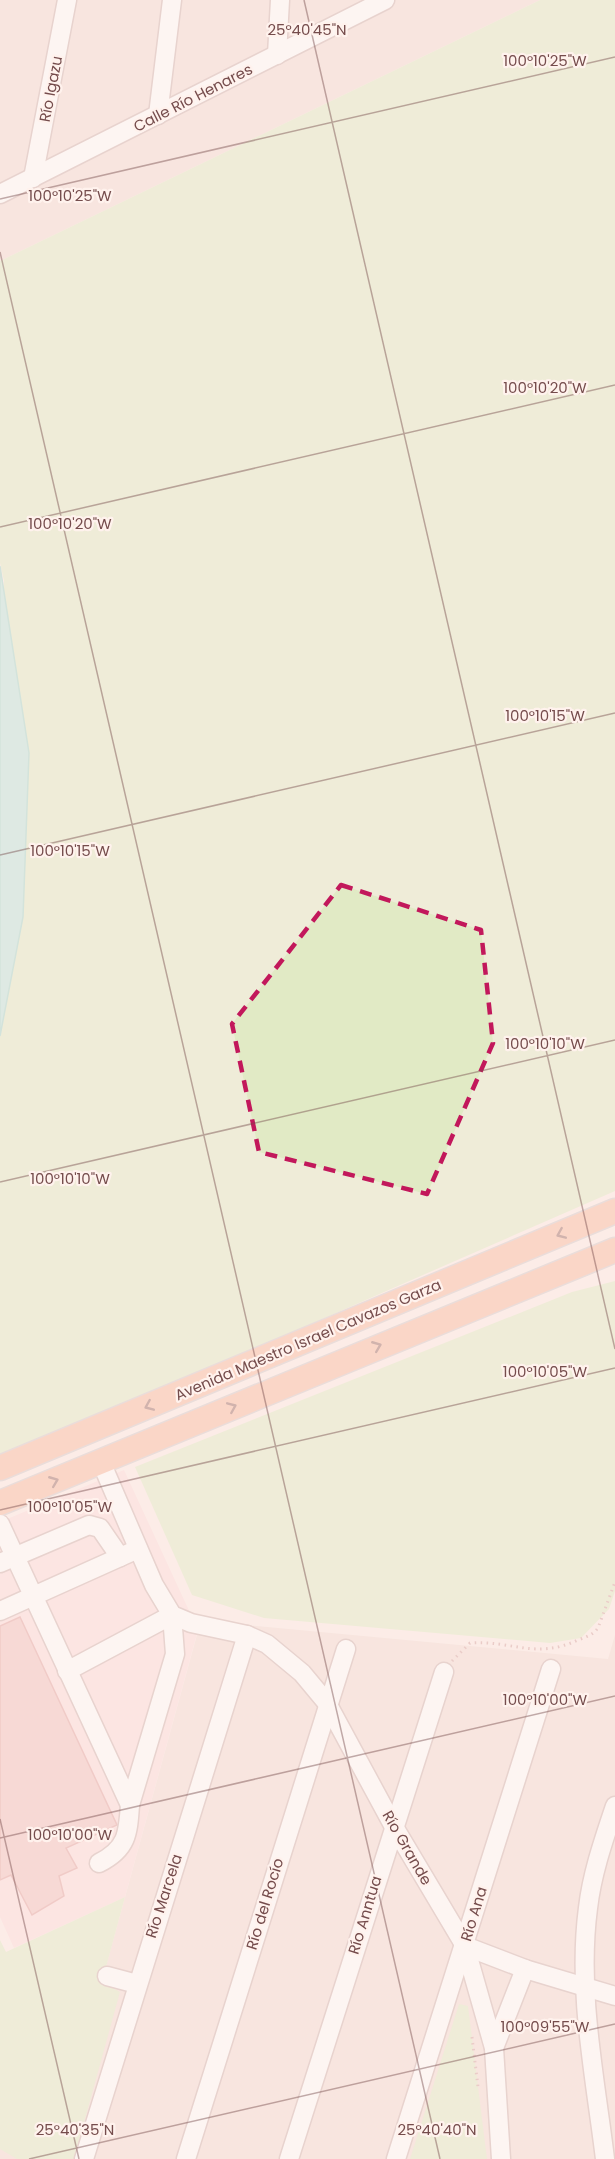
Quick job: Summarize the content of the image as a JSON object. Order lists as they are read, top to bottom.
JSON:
{
  "streets": {
    "main road": ["Avenida Maestro Israel Cavazos Garza"],
    "street": [
      "Río Igazu",
      "Calle Río Henares",
      "Río Grande",
      "Río Marcela",
      "Río del Rocío",
      "Río Ana",
      "Río Anntua"
    ]
  },
  "crossings": [
    ["Río Igazu", "Calle Río Henares"],
    ["Río Grande", "Río Marcela"],
    ["Río Grande", "Río del Rocío"],
    ["Río Grande", "Río Ana"],
    ["Río Grande", "Río Anntua"]
  ],
  "coordinates": [
    "25°40'45\"N",
    "100°10'25\"W",
    "100°10'20\"W",
    "100°10'15\"W",
    "100°10'10\"W",
    "100°10'05\"W",
    "100°10'00\"W",
    "100°09'55\"W",
    "25°40'35\"N",
    "25°40'40\"N"
  ]
}
